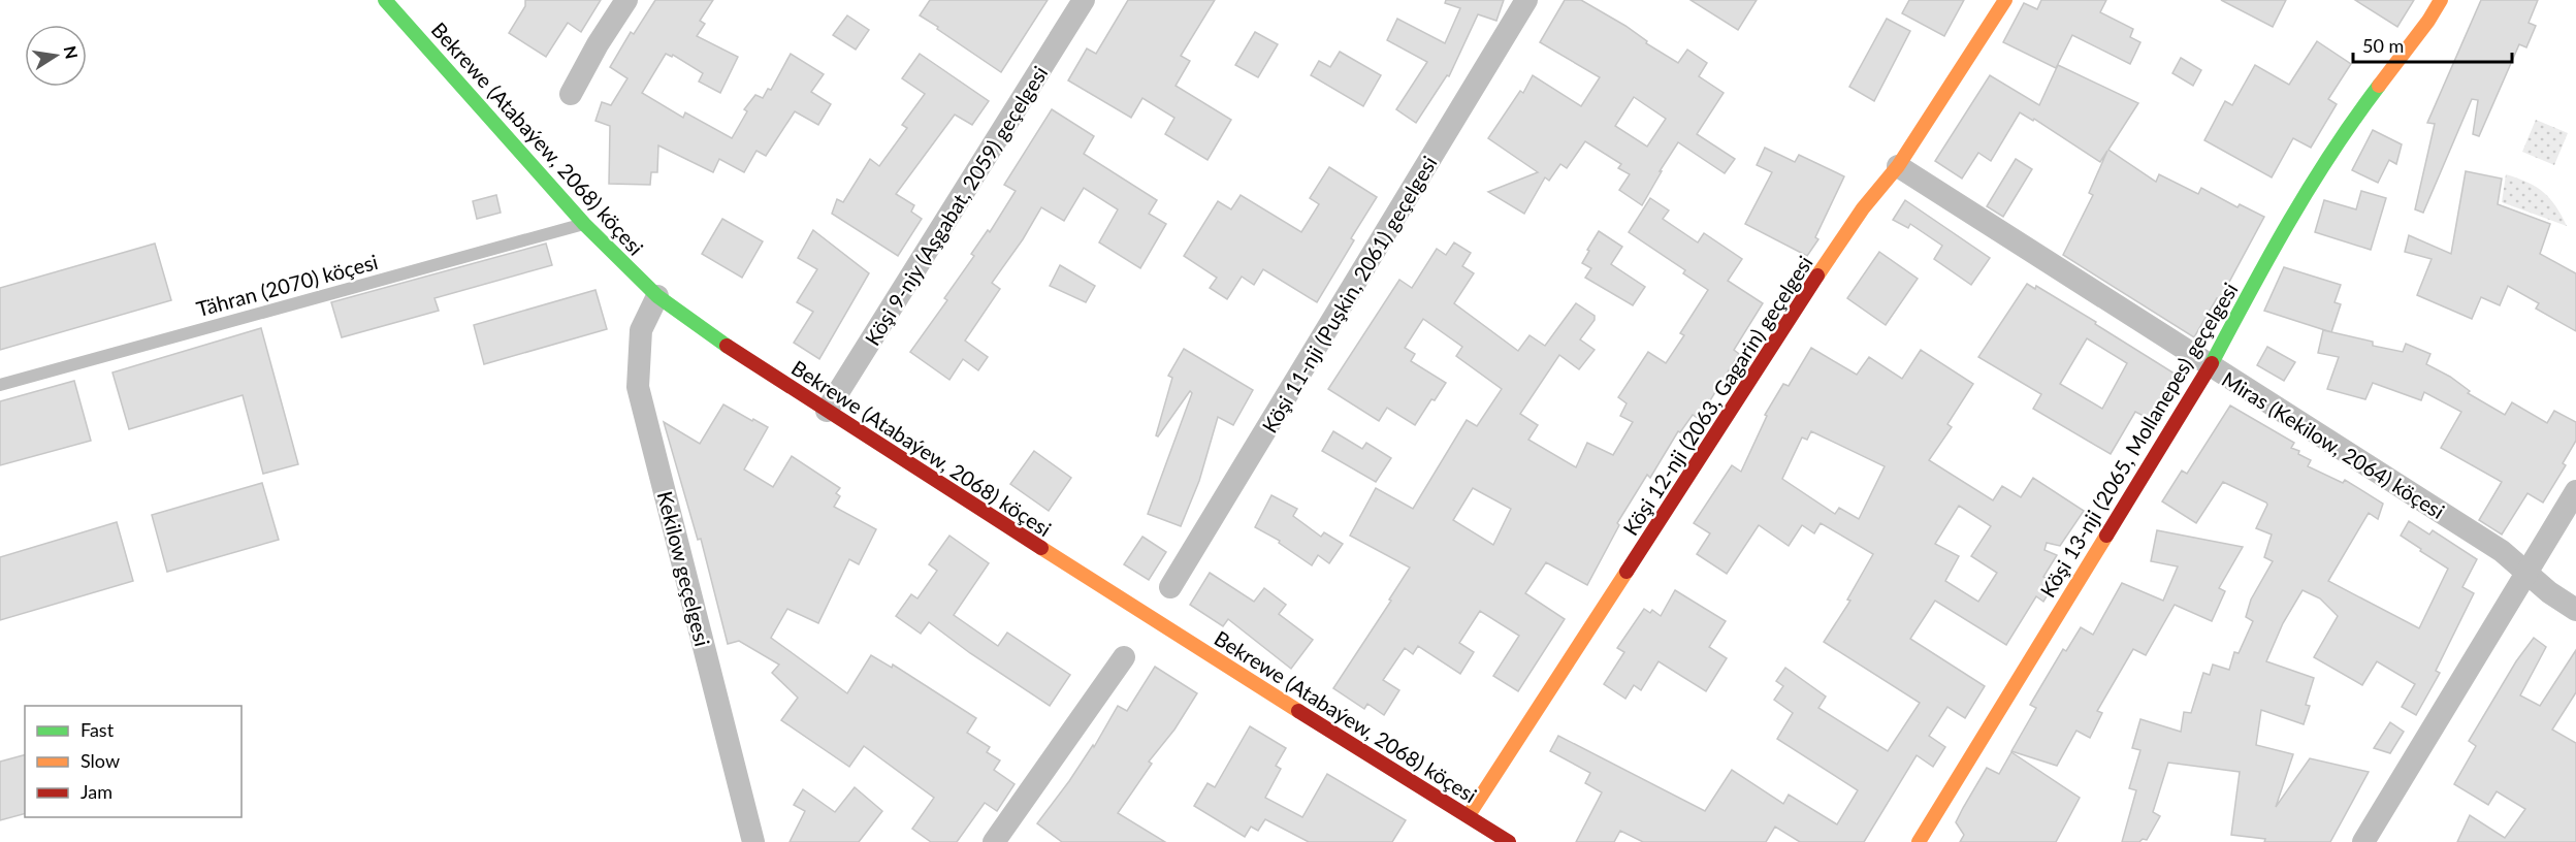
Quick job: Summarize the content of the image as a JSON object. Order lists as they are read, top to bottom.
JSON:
{
  "streets": {
    "street": [
      "Bekrewe (Atabaýew, 2068) köçesi",
      "Köşi 9-njy (Aşgabat, 2059) geçelgesi",
      "Köşi 11-nji (Puşkin, 2061) geçelgesi",
      "Köşi 12-nji (2063, Gagarin) geçelgesi",
      "Köşi 13-nji (2065, Mollanepes) geçelgesi",
      "Miras (Kekilow, 2064) köçesi",
      "Kekilow geçelgesi"
    ],
    "lane": ["Tähran (2070) köçesi"]
  },
  "crossings": [
    ["Bekrewe (Atabaýew, 2068) köçesi", "Köşi 9-njy (Aşgabat, 2059) geçelgesi"],
    ["Bekrewe (Atabaýew, 2068) köçesi", "Tähran (2070) köçesi"],
    ["Bekrewe (Atabaýew, 2068) köçesi", "Köşi 12-nji (2063, Gagarin) geçelgesi"],
    ["Bekrewe (Atabaýew, 2068) köçesi", "Kekilow geçelgesi"],
    ["Köşi 12-nji (2063, Gagarin) geçelgesi", "Miras (Kekilow, 2064) köçesi"],
    ["Köşi 13-nji (2065, Mollanepes) geçelgesi", "Miras (Kekilow, 2064) köçesi"]
  ],
  "legend": ["Fast", "Slow", "Jam"],
  "scale_bar": "50 m",
  "north": "right"
}
